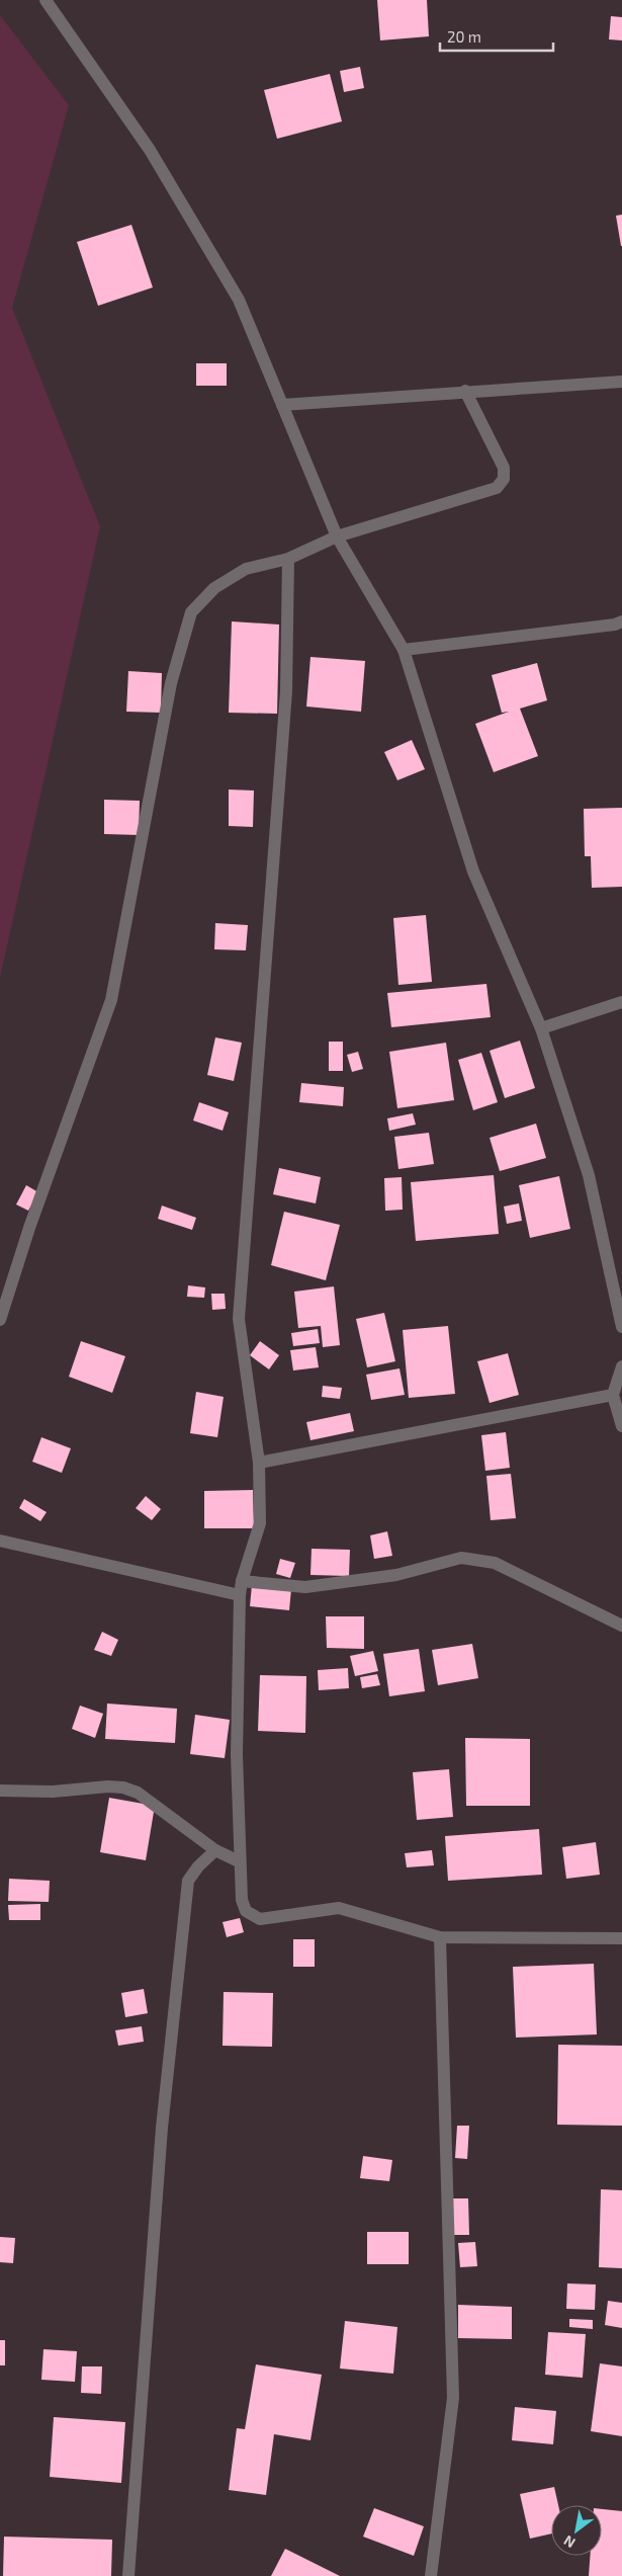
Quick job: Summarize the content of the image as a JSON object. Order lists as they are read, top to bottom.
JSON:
{
  "scale_bar": "20 m",
  "north": "bottom left"
}
